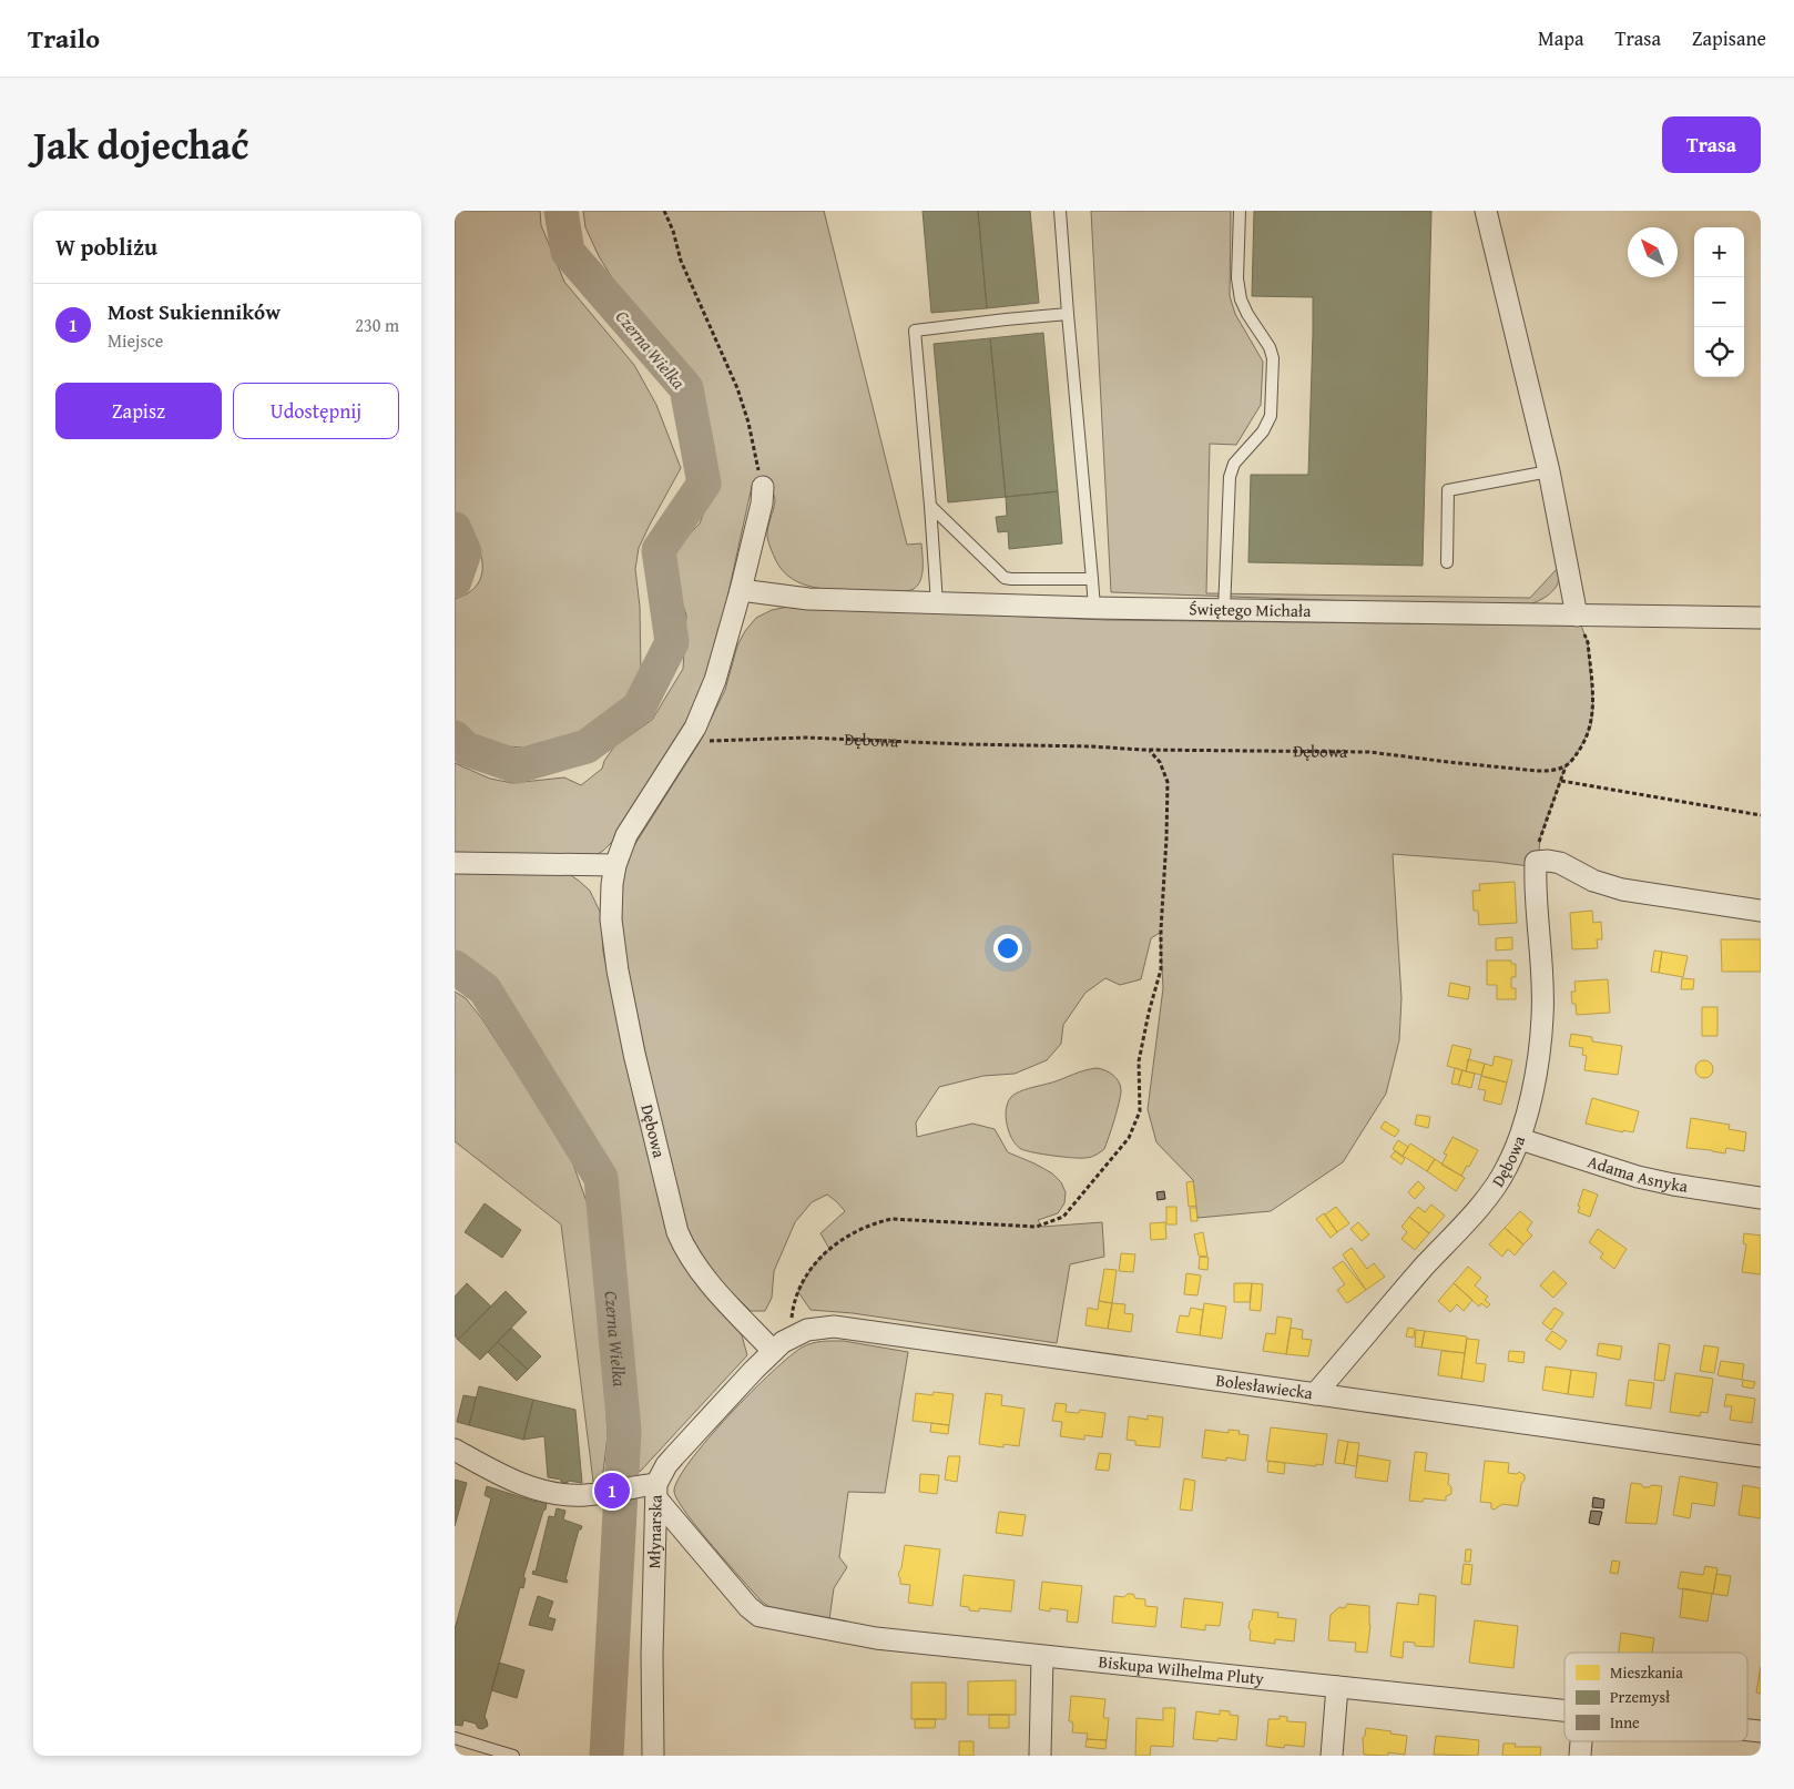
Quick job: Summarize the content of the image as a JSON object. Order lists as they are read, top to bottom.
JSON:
{
  "streets": {
    "street": [
      "Świętego Michała",
      "Dębowa",
      "Adama Asnyka",
      "Bolesławiecka",
      "Młynarska",
      "Biskupa Wilhelma Pluty"
    ]
  },
  "crossings": [
    ["Dębowa", "Adama Asnyka"],
    ["Dębowa", "Bolesławiecka"],
    ["Dębowa", "Młynarska"],
    ["Bolesławiecka", "Młynarska"],
    ["Młynarska", "Biskupa Wilhelma Pluty"]
  ],
  "water": ["Czerna Wielka"],
  "legend": ["Mieszkania", "Przemysł", "Inne"],
  "north": "top left",
  "page": {
    "header": "Trailo",
    "nav": ["Mapa", "Trasa", "Zapisane"],
    "title": "Jak dojechać",
    "buttons": [
      "Trasa",
      ["Zapisz", "Udostępnij"]
    ],
    "heading": "W pobliżu",
    "map_buttons": ["+", "−"],
    "list": [
      {
        "mark": "1",
        "name": "Most Sukienników",
        "note": "Miejsce",
        "value": "230 m"
      }
    ],
    "pins": "1"
  }
}
